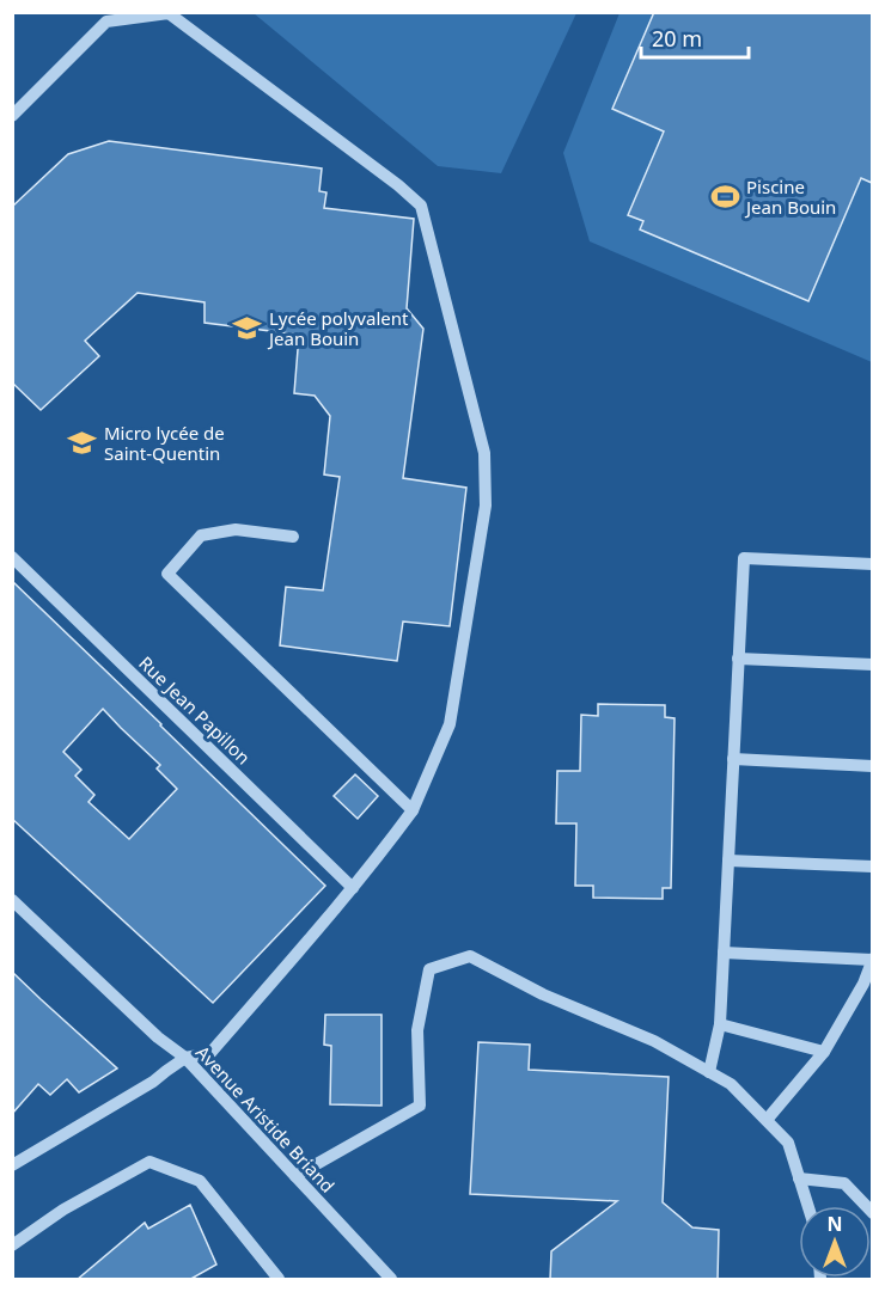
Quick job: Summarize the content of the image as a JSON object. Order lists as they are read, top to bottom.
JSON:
{
  "streets": {
    "street": ["Rue Jean Papillon", "Avenue Aristide Briand"]
  },
  "places": {
    "sports": ["Piscine Jean Bouin"],
    "school or university": ["Lycée polyvalent Jean Bouin", "Micro lycée de Saint-Quentin"]
  },
  "scale_bar": "20 m",
  "north": "top"
}
